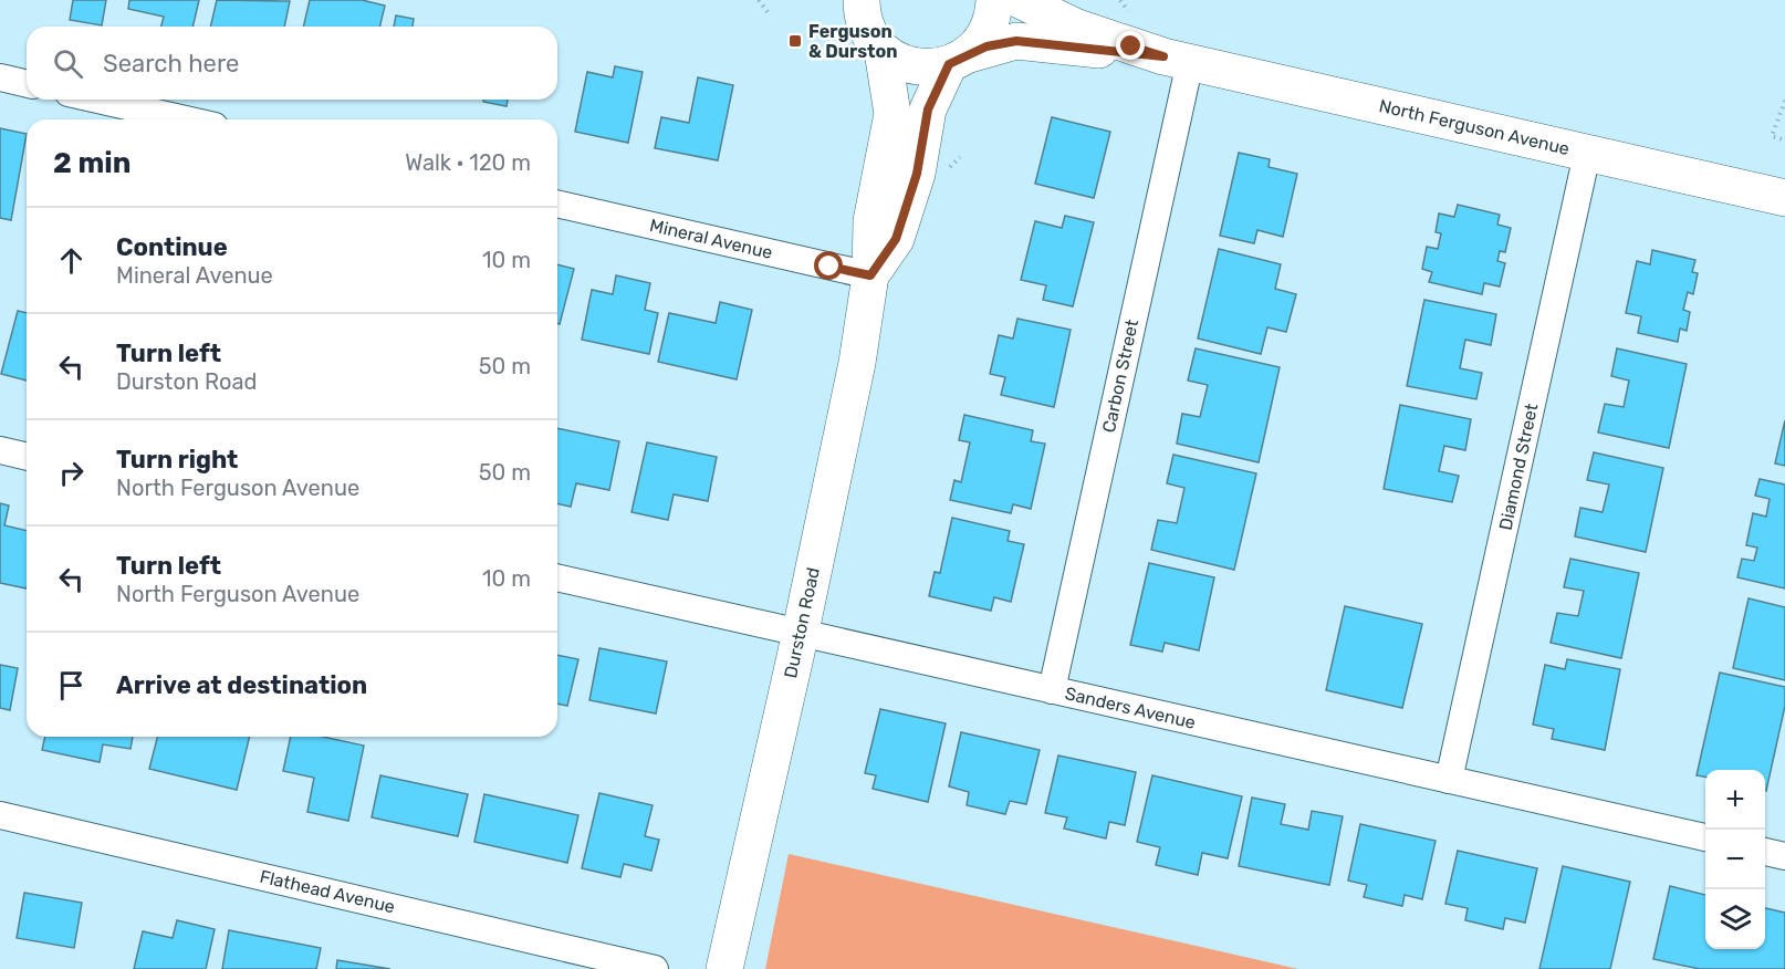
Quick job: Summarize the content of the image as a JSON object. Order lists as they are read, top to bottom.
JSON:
{
  "streets": {
    "main road": ["North Ferguson Avenue", "Durston Road"],
    "street": [
      "Mineral Avenue",
      "Carbon Street",
      "Diamond Street",
      "Sanders Avenue",
      "Flathead Avenue"
    ]
  },
  "crossings": [
    ["North Ferguson Avenue", "Carbon Street"],
    ["North Ferguson Avenue", "Diamond Street"],
    ["North Ferguson Avenue", "Durston Road"],
    ["Mineral Avenue", "Durston Road"],
    ["Carbon Street", "Sanders Avenue"],
    ["Diamond Street", "Sanders Avenue"],
    ["Durston Road", "Sanders Avenue"]
  ],
  "places": {
    "transit": ["Ferguson & Durston"]
  },
  "page": {
    "search": "Search here",
    "heading": ["2 min", "Walk · 120 m"],
    "list": [
      ["Continue", "Mineral Avenue", "10 m"],
      ["Turn left", "Durston Road", "50 m"],
      ["Turn right", "North Ferguson Avenue", "50 m"],
      ["Turn left", "North Ferguson Avenue", "10 m"],
      "Arrive at destination"
    ],
    "map_buttons": ["+", "−"]
  }
}
